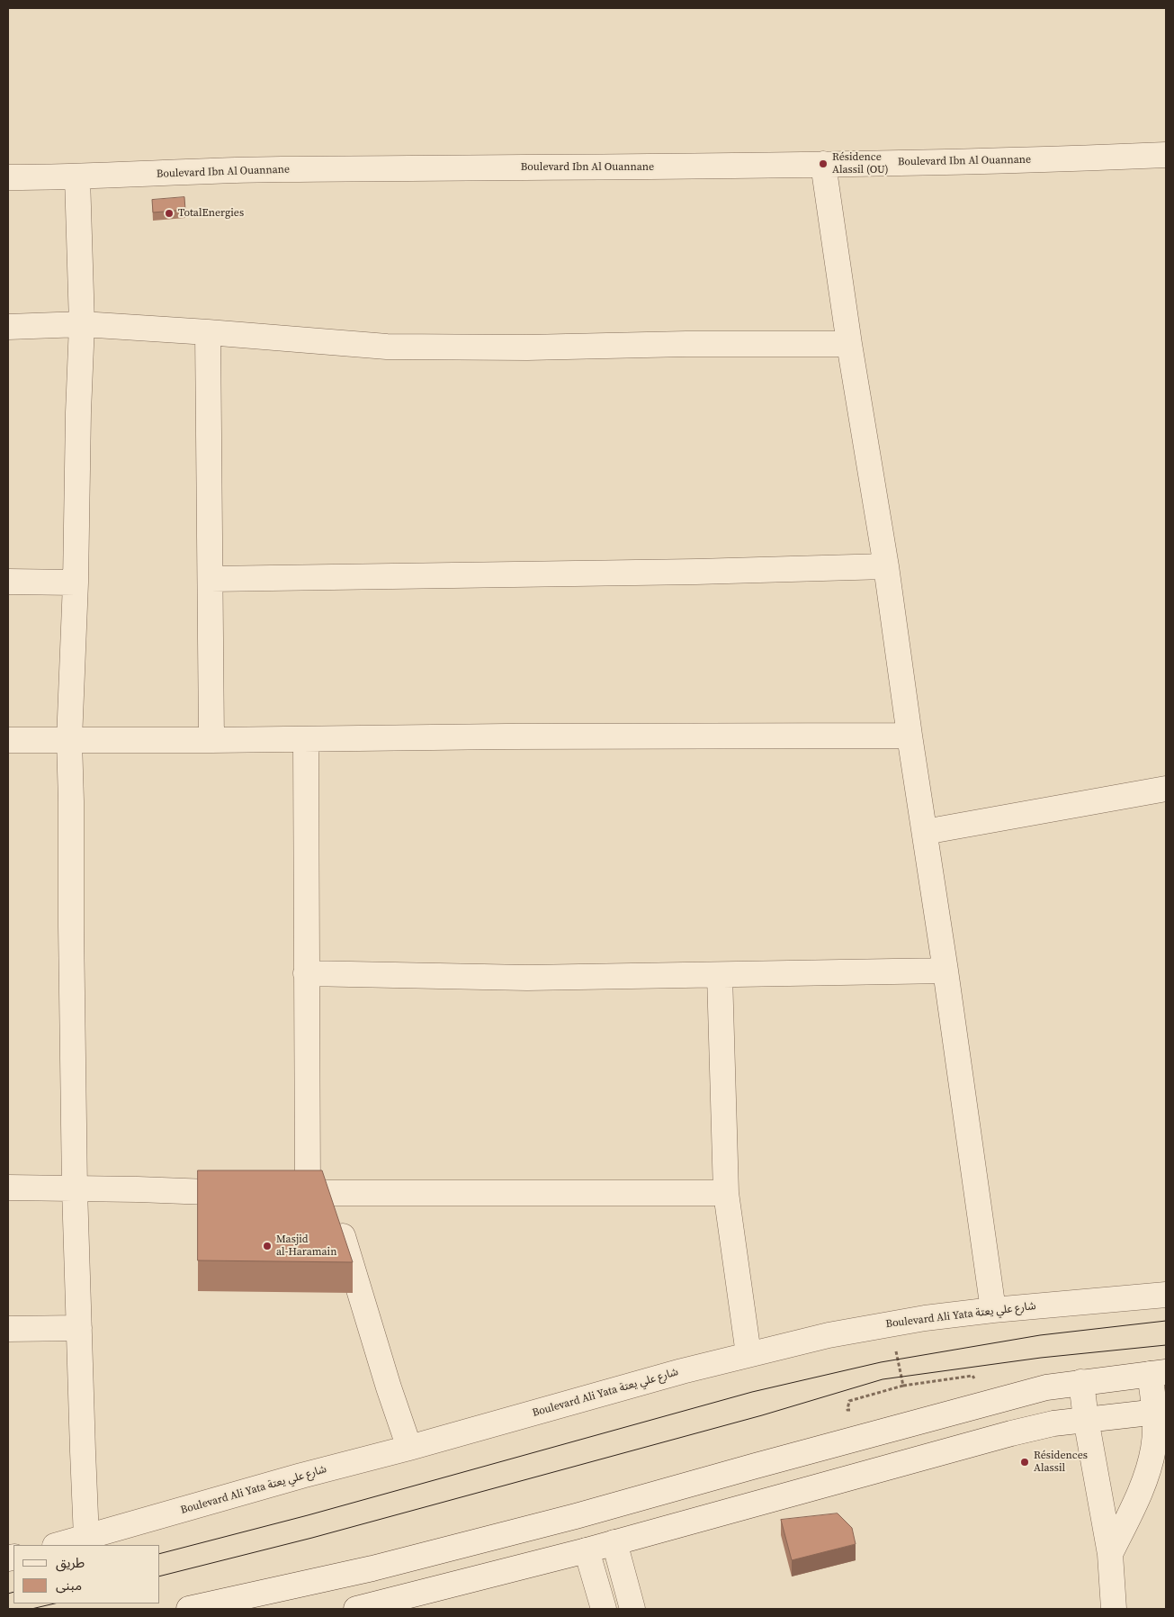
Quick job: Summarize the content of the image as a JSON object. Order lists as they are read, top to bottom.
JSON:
{
  "streets": {
    "street": ["Boulevard Ibn Al Ouannane", "Boulevard Ali Yata شارع علي يعتة"]
  },
  "places": [
    "Résidence Alassil (OU)",
    "TotalEnergies",
    "Masjid al-Haramain",
    "Résidences Alassil"
  ],
  "legend": ["طريق", "مبنى"]
}
